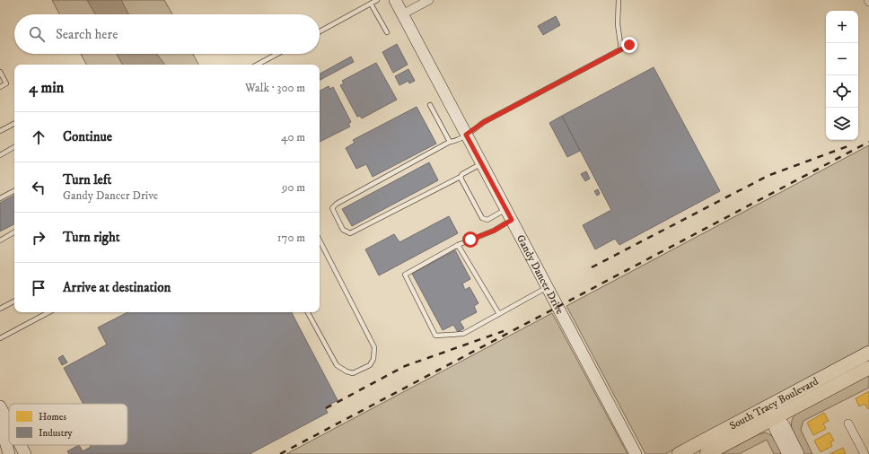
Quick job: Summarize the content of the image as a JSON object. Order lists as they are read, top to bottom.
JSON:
{
  "streets": {
    "main road": ["South Tracy Boulevard"],
    "street": ["Gandy Dancer Drive"]
  },
  "legend": ["Homes", "Industry"],
  "page": {
    "map_buttons": ["+", "−"],
    "search": "Search here",
    "heading": ["4 min", "Walk · 300 m"],
    "list": [
      ["Continue", "40 m"],
      ["Turn left", "Gandy Dancer Drive", "90 m"],
      ["Turn right", "170 m"],
      "Arrive at destination"
    ]
  }
}
